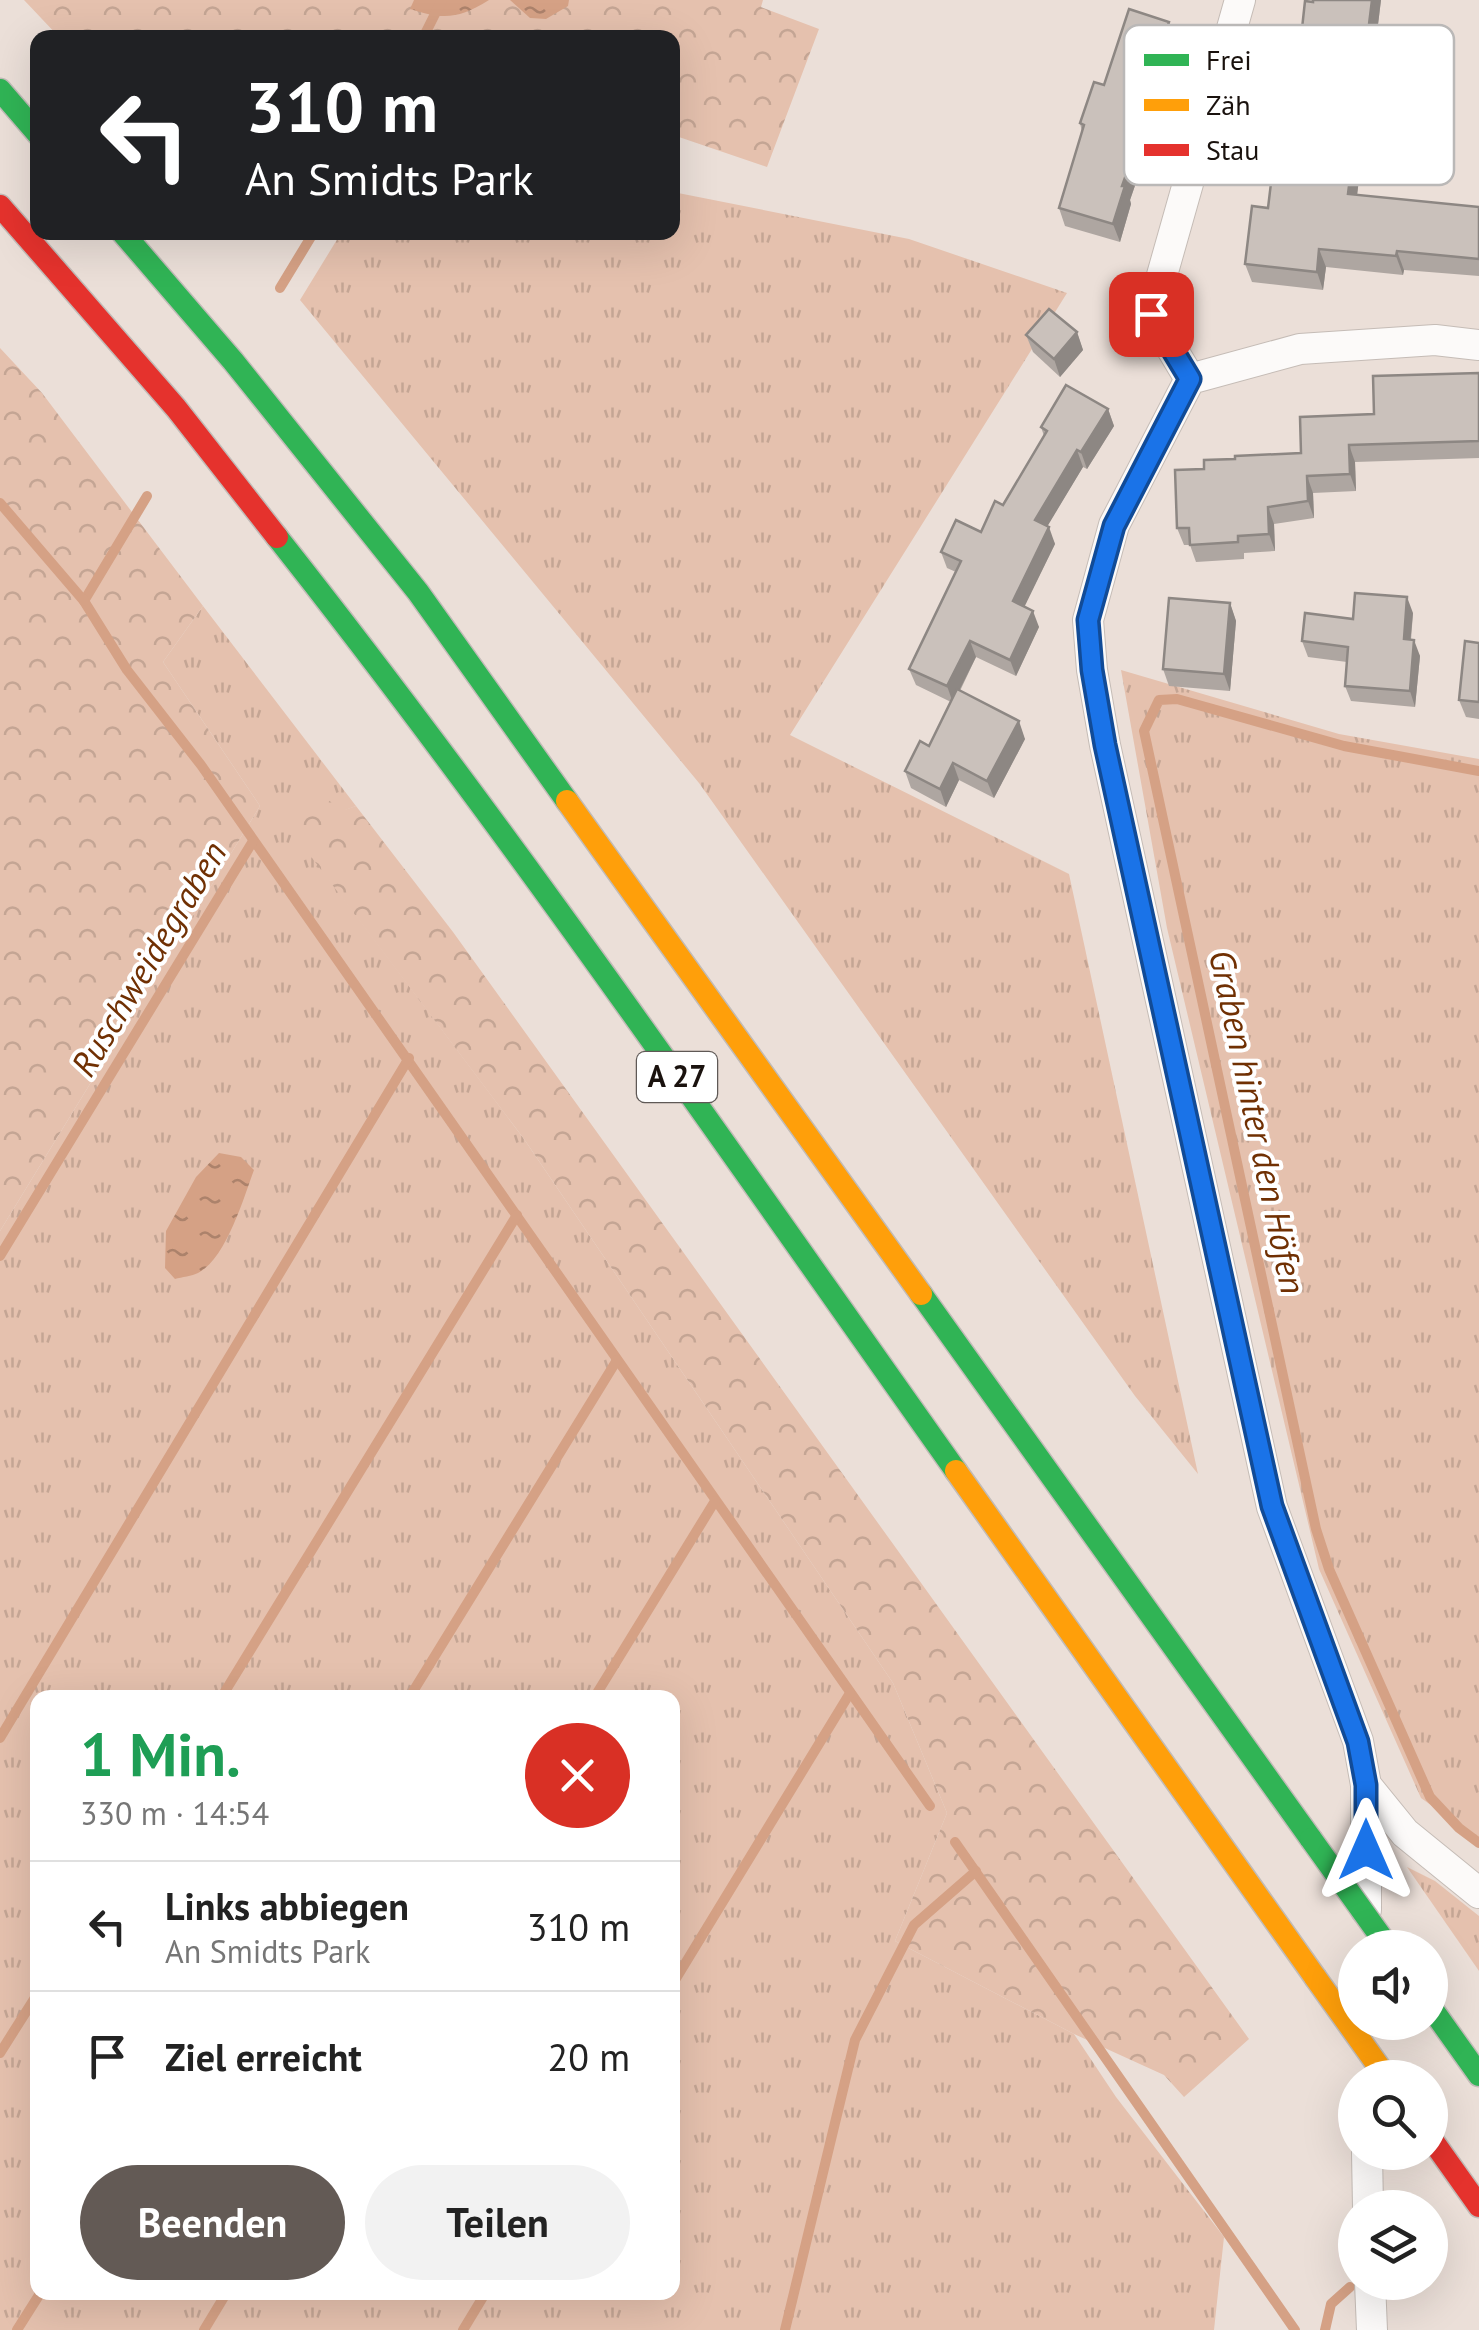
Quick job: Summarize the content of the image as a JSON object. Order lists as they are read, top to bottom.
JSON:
{
  "streets": {
    "highway": ["A 27"]
  },
  "water": ["Ruschweidegraben", "Graben hinter den Höfen"],
  "legend": ["Frei", "Zäh", "Stau"],
  "page": {
    "turn": ["310 m", "An Smidts Park"],
    "heading": ["1 Min.", "330 m · 14:54"],
    "list": [
      {
        "name": "Links abbiegen",
        "note": "An Smidts Park",
        "value": "310 m"
      },
      {
        "name": "Ziel erreicht",
        "value": "20 m"
      }
    ],
    "buttons": ["Beenden", "Teilen"]
  }
}
